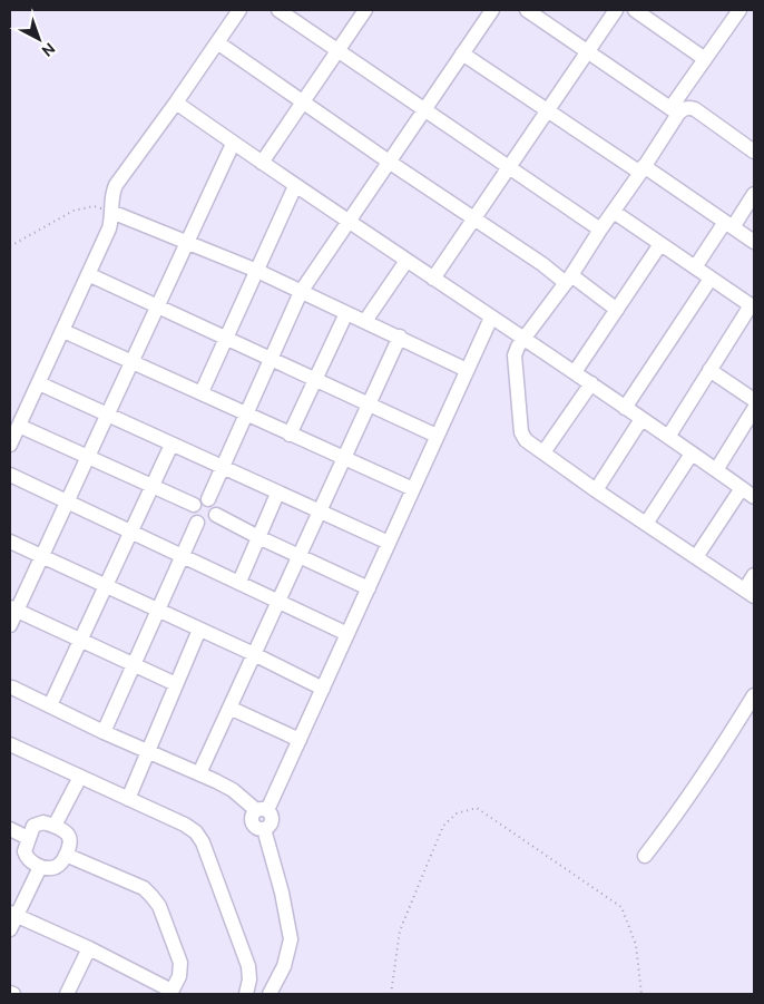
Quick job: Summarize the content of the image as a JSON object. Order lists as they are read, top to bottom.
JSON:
{
  "north": "bottom right"
}
